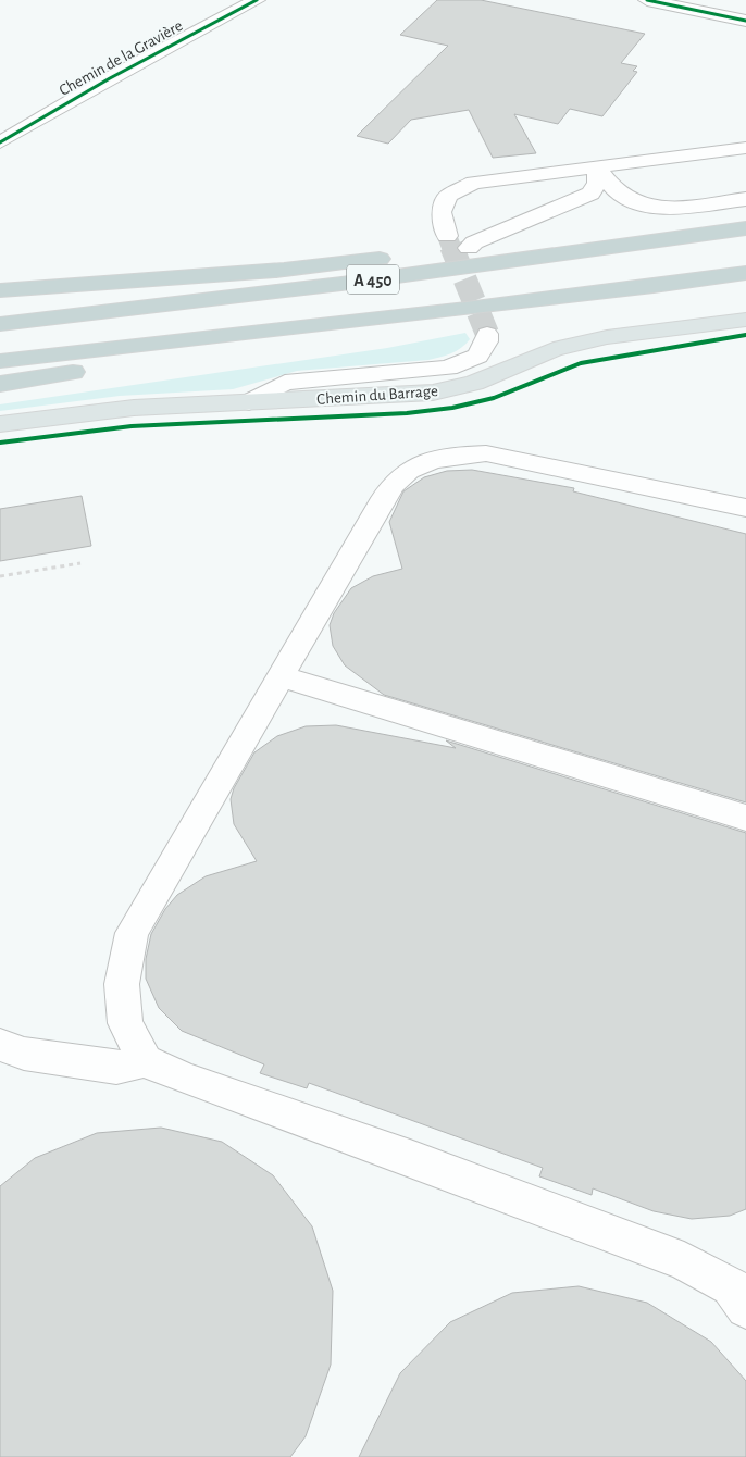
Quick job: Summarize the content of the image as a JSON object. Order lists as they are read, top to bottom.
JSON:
{
  "streets": {
    "highway": ["A 450"],
    "main road": ["Chemin du Barrage"],
    "street": ["Chemin de la Gravière"]
  }
}
